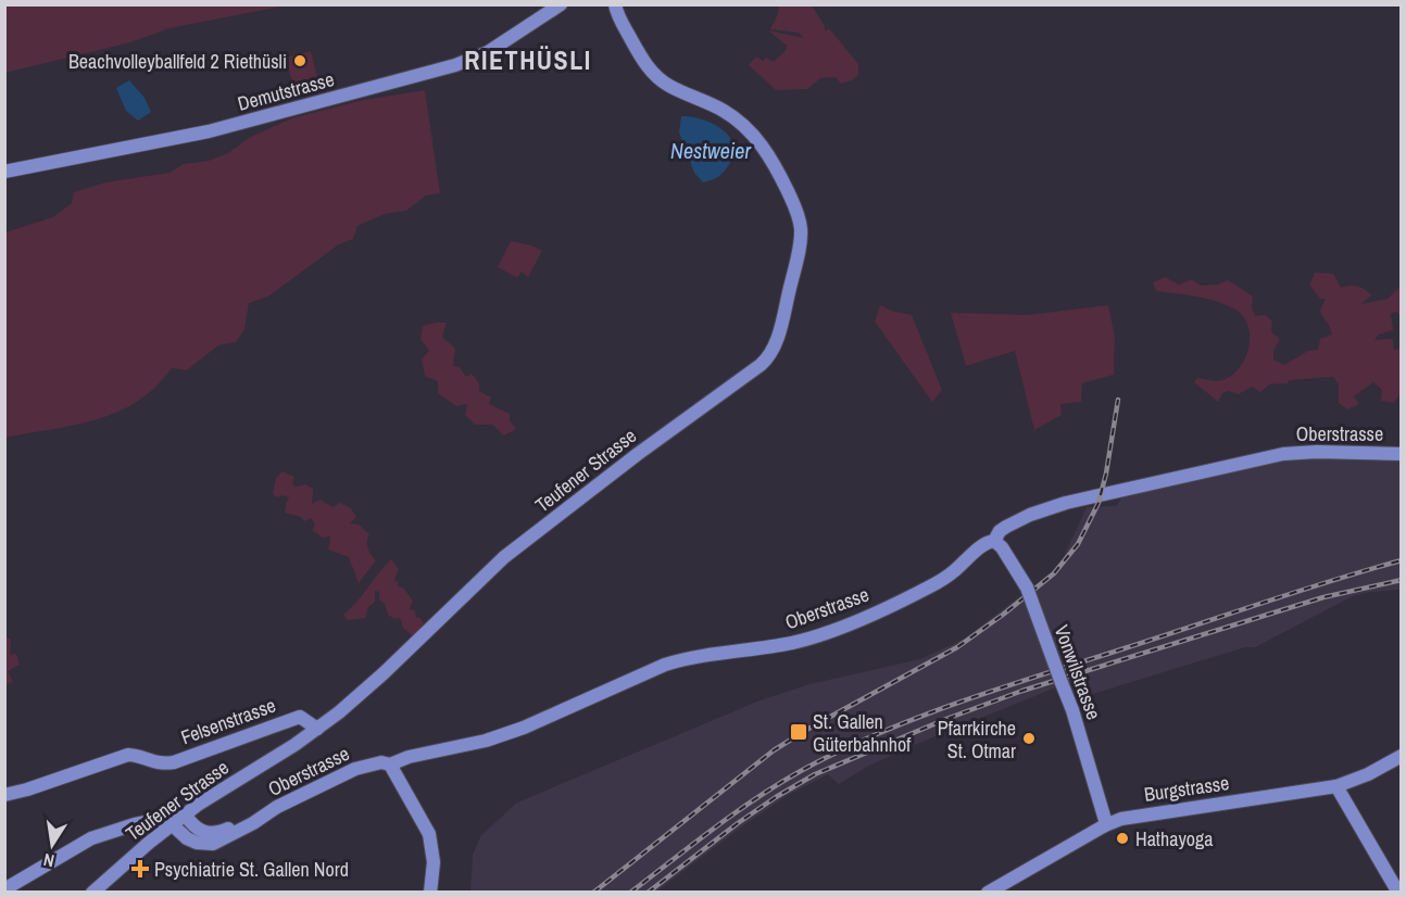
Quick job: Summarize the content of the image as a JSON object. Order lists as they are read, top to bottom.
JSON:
{
  "streets": {
    "street": [
      "Demutstrasse",
      "Oberstrasse",
      "Teufener Strasse",
      "Vonwilstrasse",
      "Felsenstrasse",
      "Burgstrasse"
    ]
  },
  "crossings": [
    ["Oberstrasse", "Teufener Strasse"],
    ["Oberstrasse", "Vonwilstrasse"],
    ["Teufener Strasse", "Felsenstrasse"],
    ["Vonwilstrasse", "Burgstrasse"]
  ],
  "districts": ["RIETHÜSLI"],
  "water": ["Nestweier"],
  "places": {
    "other": ["Beachvolleyballfeld 2 Riethüsli", "Pfarrkirche St. Otmar", "Hathayoga"],
    "transit": ["St. Gallen Güterbahnhof"],
    "health": ["Psychiatrie St. Gallen Nord"]
  },
  "north": "bottom"
}
